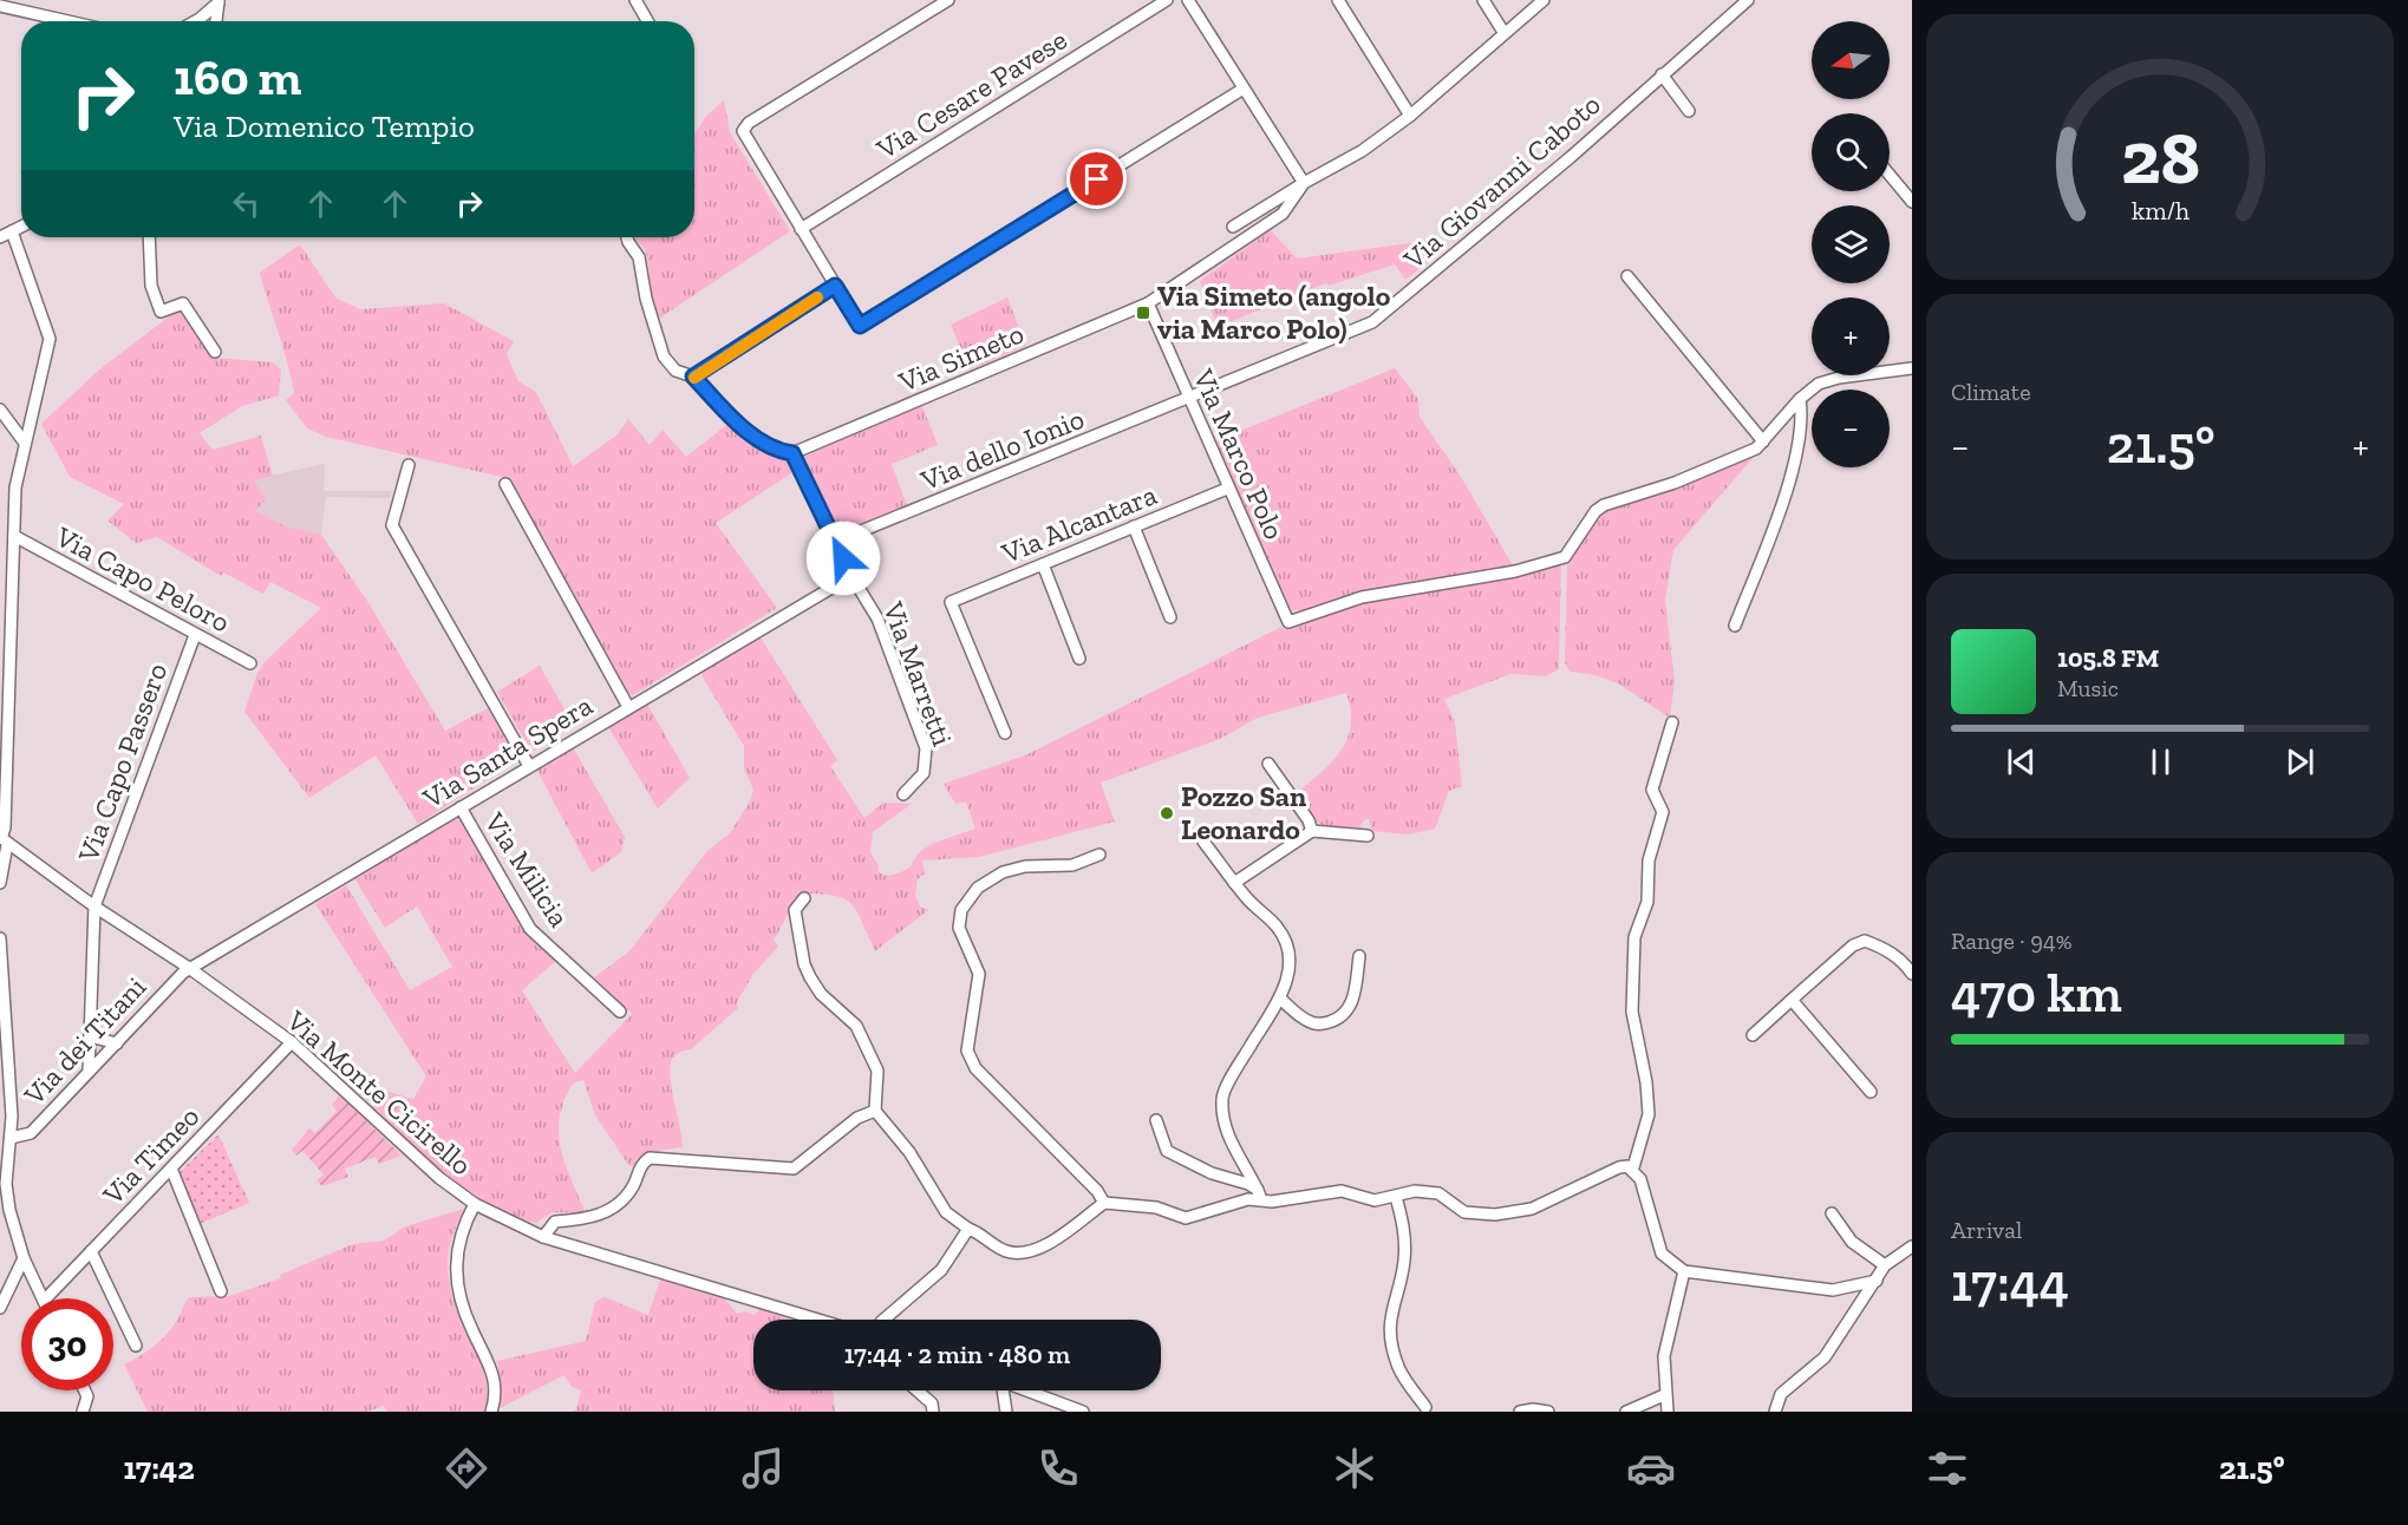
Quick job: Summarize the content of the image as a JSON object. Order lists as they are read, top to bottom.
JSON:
{
  "streets": {
    "street": [
      "Via Cesare Pavese",
      "Via Giovanni Caboto",
      "Via Simeto",
      "Via dello Ionio",
      "Via Marco Polo",
      "Via Alcantara",
      "Via Capo Peloro",
      "Via Marretti",
      "Via Santa Spera",
      "Via Capo Passero",
      "Via Milicia",
      "Via dei Titani",
      "Via Monte Cicirello",
      "Via Timeo"
    ]
  },
  "crossings": [
    ["Via Giovanni Caboto", "Via dello Ionio"],
    ["Via Giovanni Caboto", "Via Marco Polo"],
    ["Via Simeto", "Via Marco Polo"],
    ["Via Simeto", "Via Marretti"],
    ["Via dello Ionio", "Via Marco Polo"],
    ["Via dello Ionio", "Via Marretti"],
    ["Via Marco Polo", "Via Alcantara"],
    ["Via Capo Peloro", "Via Capo Passero"],
    ["Via Marretti", "Via Santa Spera"],
    ["Via Santa Spera", "Via Milicia"],
    ["Via Santa Spera", "Via dei Titani"],
    ["Via Santa Spera", "Via Monte Cicirello"],
    ["Via Capo Passero", "Via dei Titani"],
    ["Via Capo Passero", "Via Monte Cicirello"],
    ["Via dei Titani", "Via Monte Cicirello"],
    ["Via Monte Cicirello", "Via Timeo"]
  ],
  "places": {
    "transit": ["Via Simeto (angolo via Marco Polo)"],
    "other": ["Pozzo San Leonardo"]
  },
  "north": "left",
  "page": {
    "map_buttons": ["+", "−"],
    "turn": ["160 m", "Via Domenico Tempio"],
    "tile": [
      "Climate",
      ["Range · 94%", "470 km"],
      ["Arrival", "17:44"]
    ],
    "heat": ["−", "21.5°", "+"],
    "song": ["105.8 FM", "Music"],
    "limit": "30",
    "trip": "17:44 · 2 min · 480 m",
    "tabs": ["17:42", "21.5°"],
    "gauge": ["28", "km/h"]
  }
}
